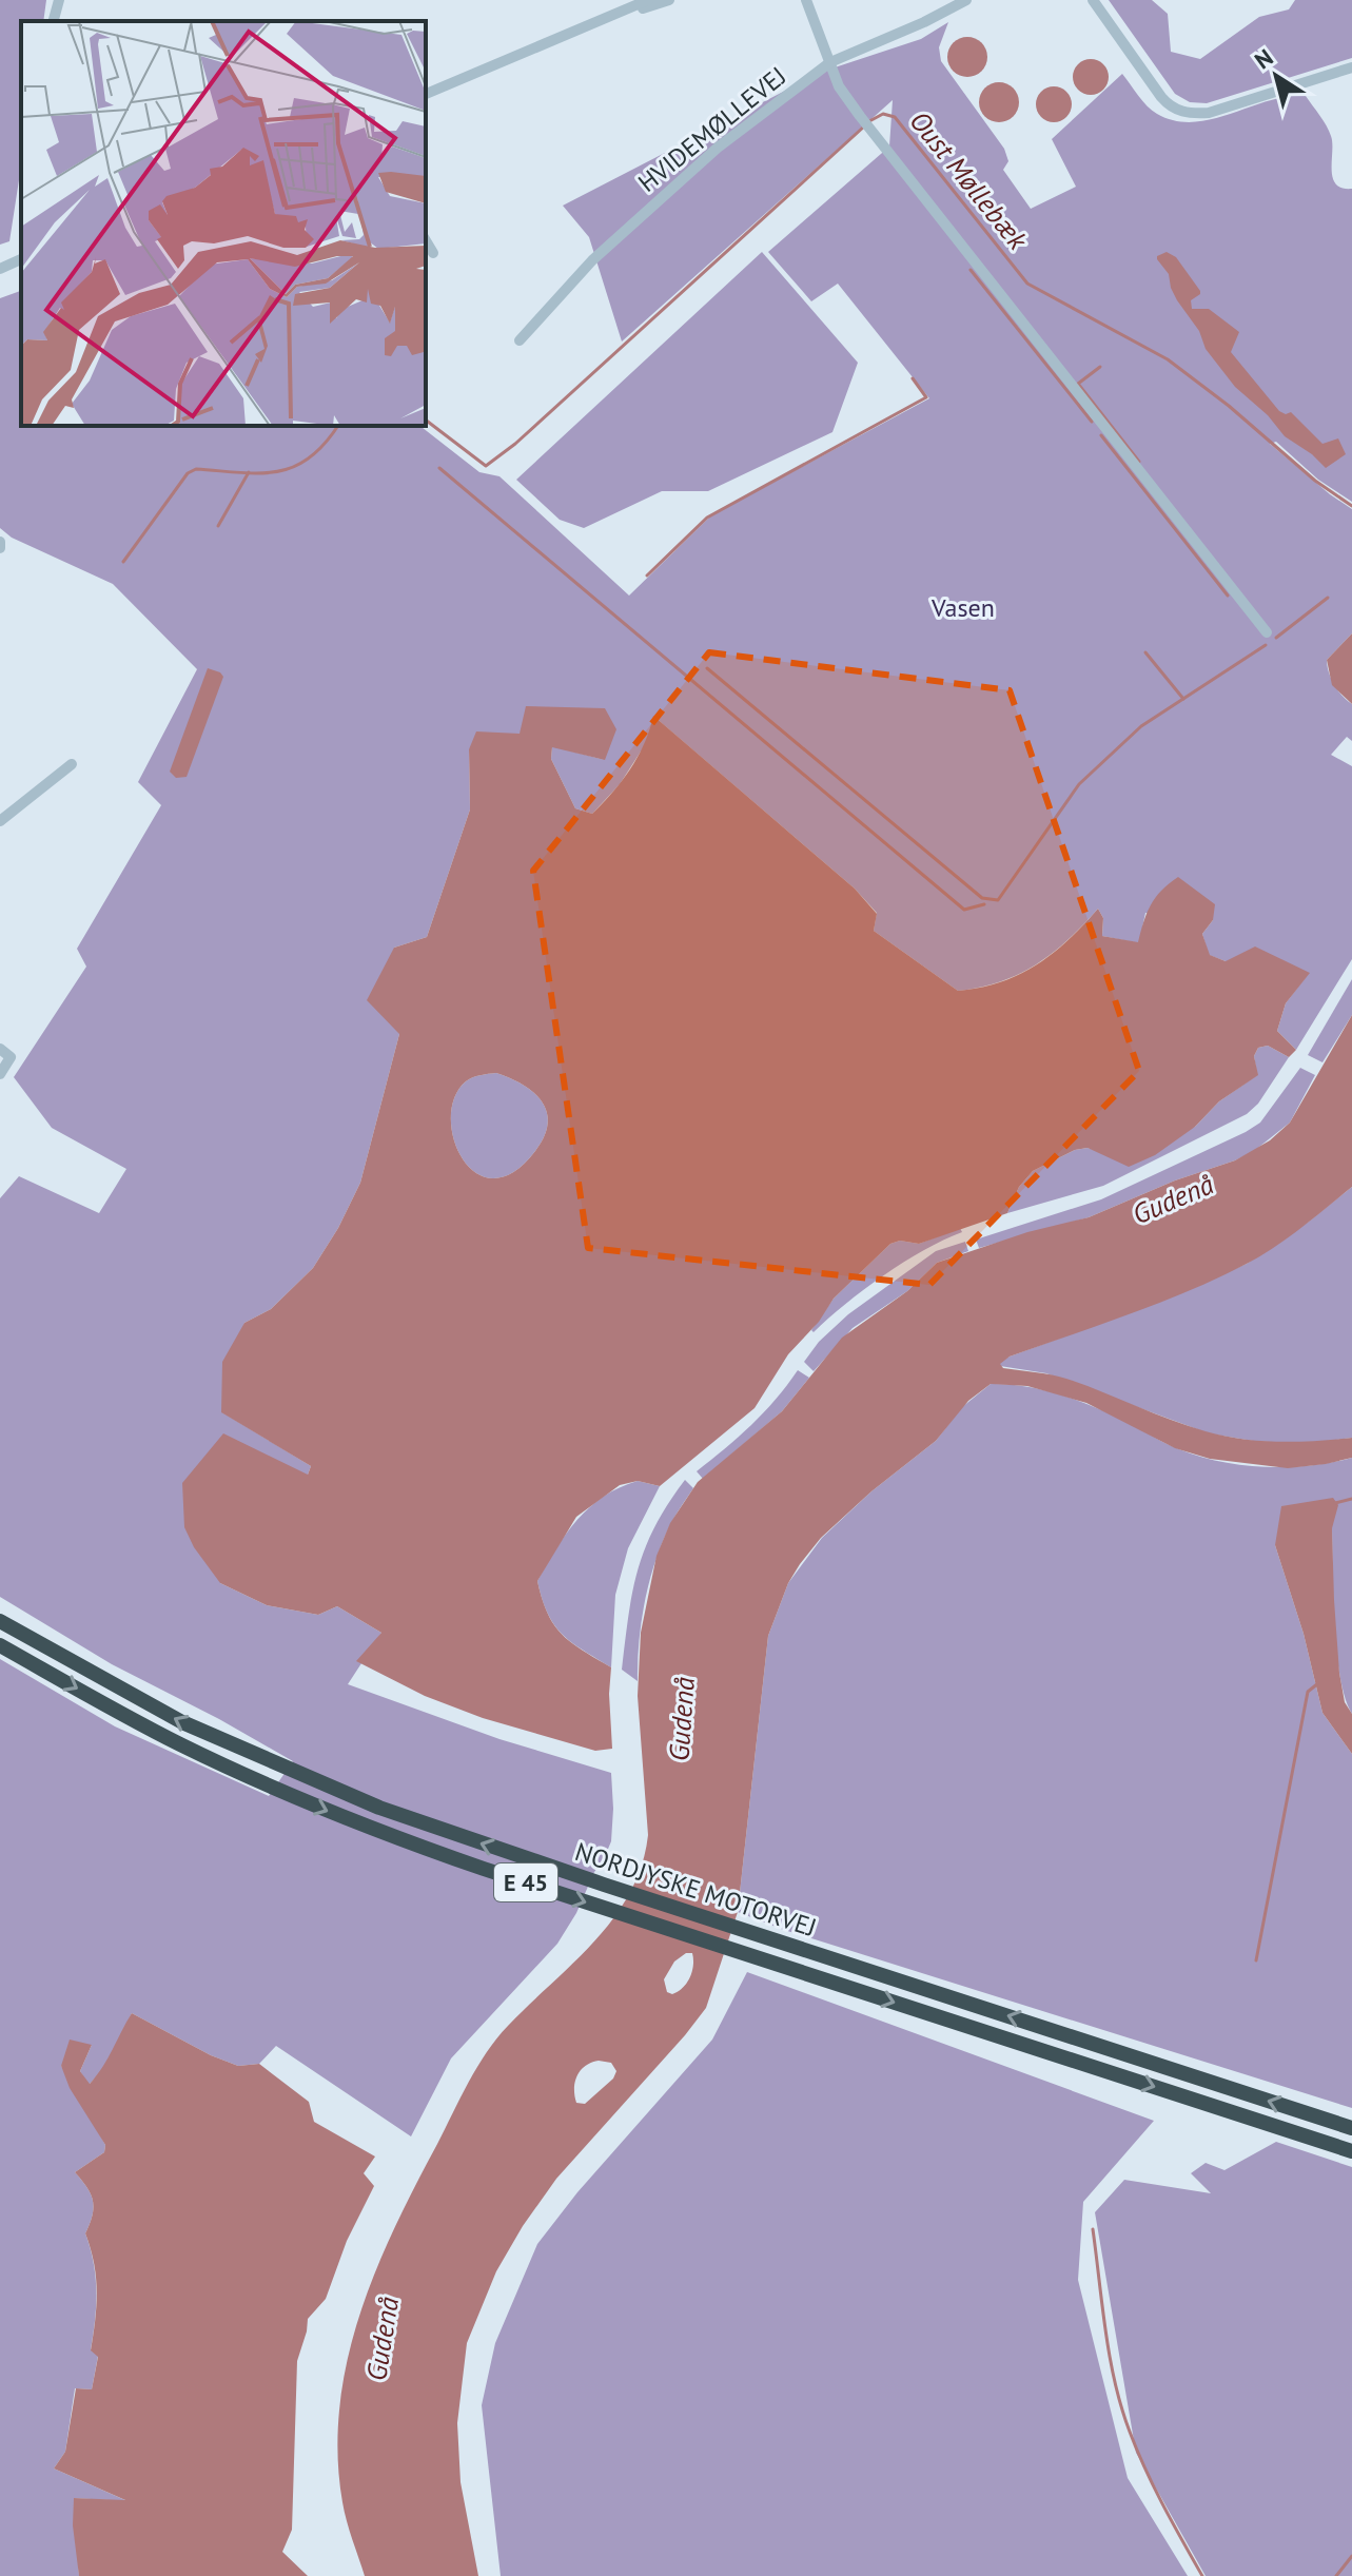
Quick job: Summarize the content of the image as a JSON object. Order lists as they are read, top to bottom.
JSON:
{
  "streets": {
    "highway": ["E 45", "NORDJYSKE MOTORVEJ"],
    "street": ["HVIDEMØLLEVEJ"]
  },
  "water": ["Oust Møllebæk", "Gudenå"],
  "parks": ["Vasen"],
  "north": "top left"
}
